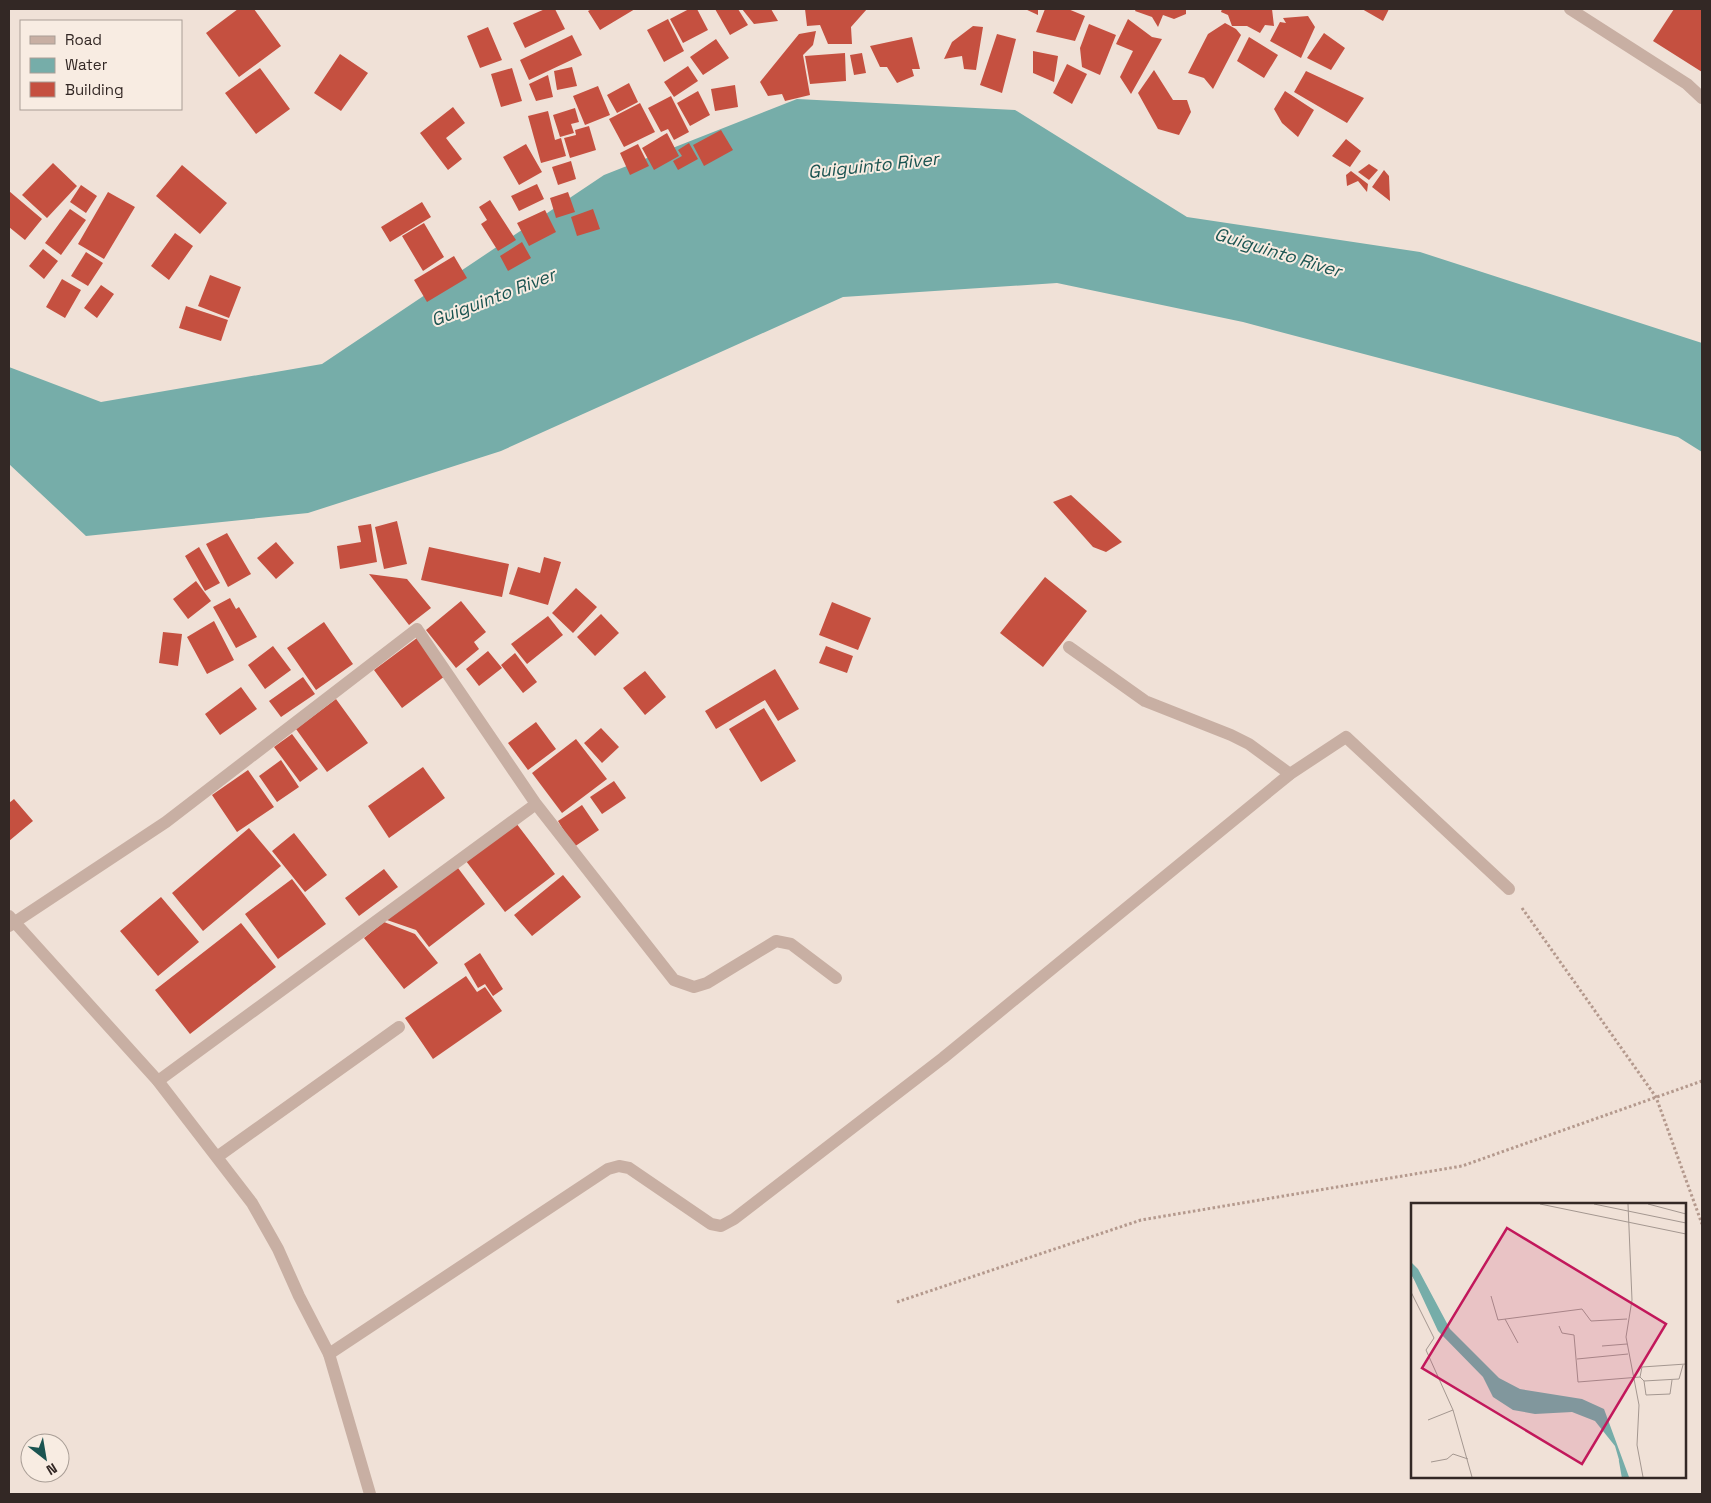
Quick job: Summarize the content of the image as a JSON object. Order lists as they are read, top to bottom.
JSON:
{
  "water": ["Guiguinto River"],
  "legend": ["Road", "Water", "Building"],
  "north": "bottom right"
}
